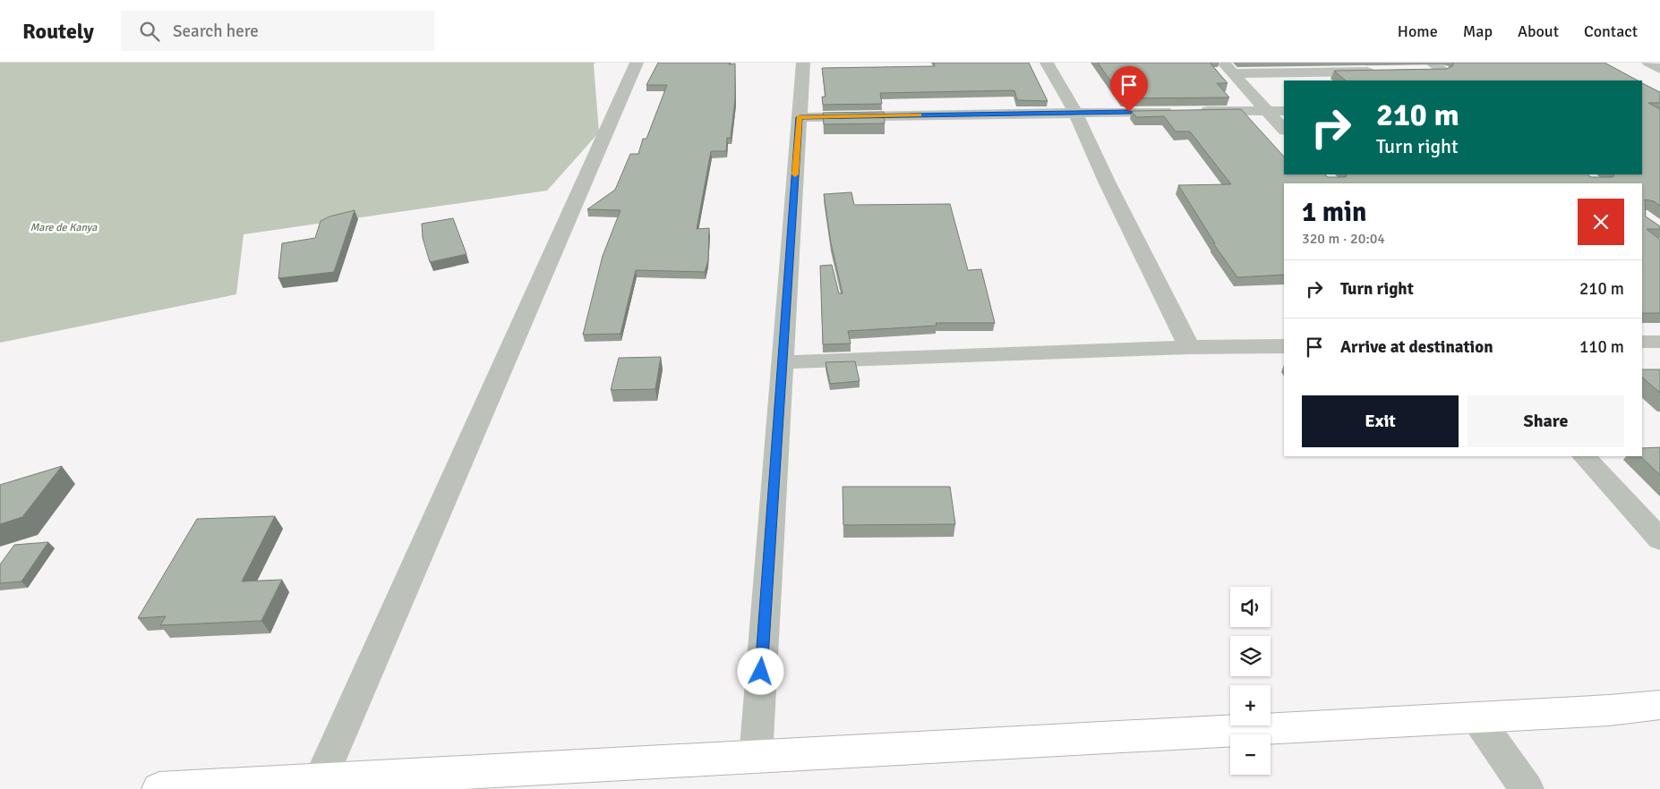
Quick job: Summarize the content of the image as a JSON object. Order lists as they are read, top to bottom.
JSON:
{
  "water": ["Mare de Kanya"],
  "page": {
    "header": "Routely",
    "search": "Search here",
    "nav": [
      "Home",
      "Map",
      "About",
      "Contact"
    ],
    "turn": ["210 m", "Turn right"],
    "heading": ["1 min", "320 m · 20:04"],
    "list": [
      {
        "name": "Turn right",
        "value": "210 m"
      },
      {
        "name": "Arrive at destination",
        "value": "110 m"
      }
    ],
    "buttons": ["Exit", "Share"],
    "map_buttons": ["+", "−"]
  }
}
